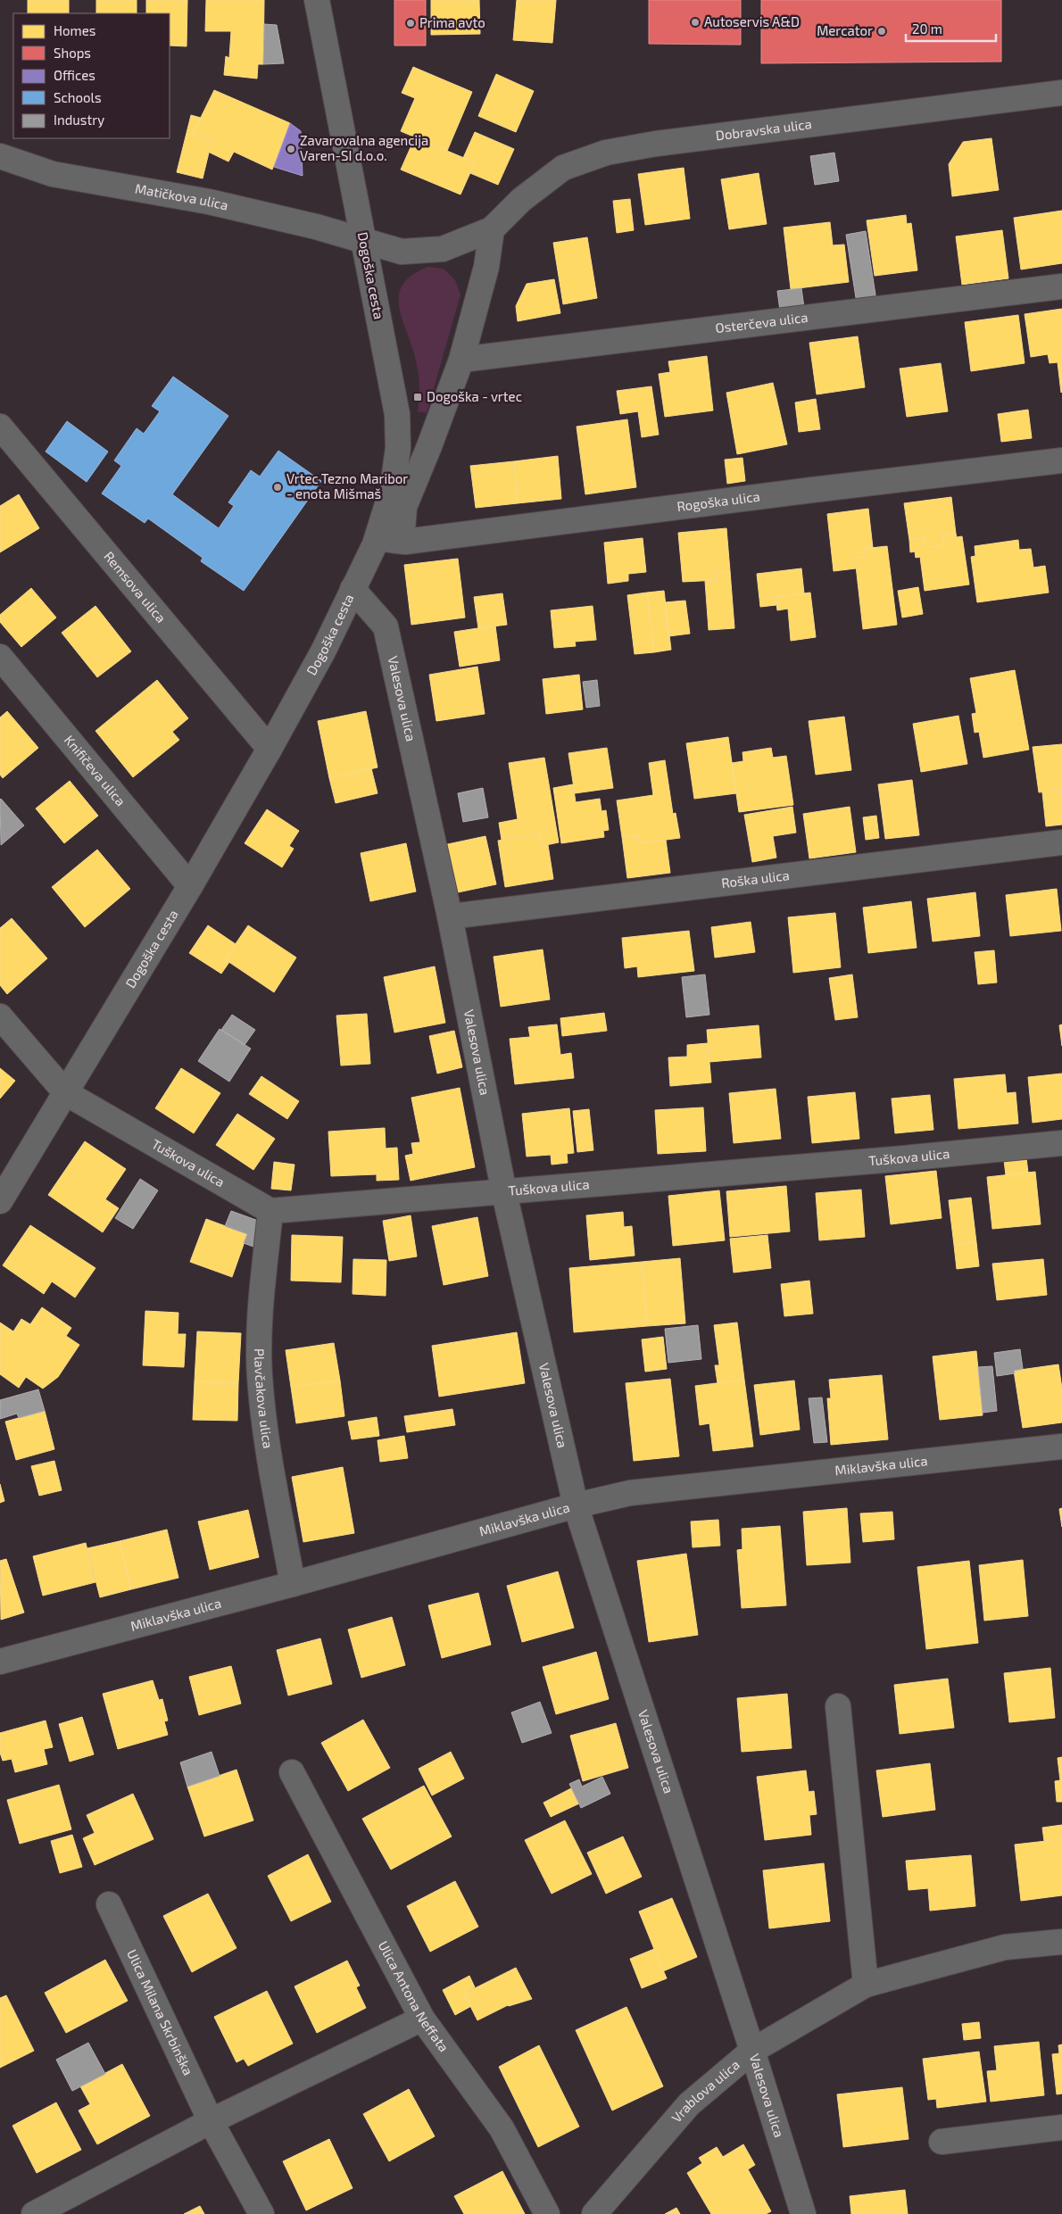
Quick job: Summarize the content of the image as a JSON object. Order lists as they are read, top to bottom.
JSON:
{
  "streets": {
    "street": [
      "Dobravska ulica",
      "Matičkova ulica",
      "Dogoška cesta",
      "Osterčeva ulica",
      "Rogoška ulica",
      "Remsova ulica",
      "Valesova ulica",
      "Knifičeva ulica",
      "Roška ulica",
      "Tuškova ulica",
      "Plavčakova ulica",
      "Miklavška ulica",
      "Ulica Antona Neffata",
      "Ulica Milana Skrbinška",
      "Vrablova ulica"
    ]
  },
  "crossings": [
    ["Dobravska ulica", "Matičkova ulica"],
    ["Dobravska ulica", "Dogoška cesta"],
    ["Matičkova ulica", "Dogoška cesta"],
    ["Dogoška cesta", "Rogoška ulica"],
    ["Dogoška cesta", "Remsova ulica"],
    ["Dogoška cesta", "Valesova ulica"],
    ["Dogoška cesta", "Knifičeva ulica"],
    ["Dogoška cesta", "Tuškova ulica"],
    ["Valesova ulica", "Roška ulica"],
    ["Valesova ulica", "Tuškova ulica"],
    ["Valesova ulica", "Miklavška ulica"],
    ["Valesova ulica", "Vrablova ulica"],
    ["Tuškova ulica", "Plavčakova ulica"],
    ["Plavčakova ulica", "Miklavška ulica"]
  ],
  "places": {
    "other": [
      "Autoservis A&D",
      "Prima avto",
      "Mercator",
      "Zavarovalna agencija Varen-SI d.o.o.",
      "Vrtec Tezno Maribor - enota Mišmaš"
    ],
    "transit": ["Dogoška - vrtec"]
  },
  "legend": [
    "Homes",
    "Shops",
    "Offices",
    "Schools",
    "Industry"
  ],
  "scale_bar": "20 m"
}
